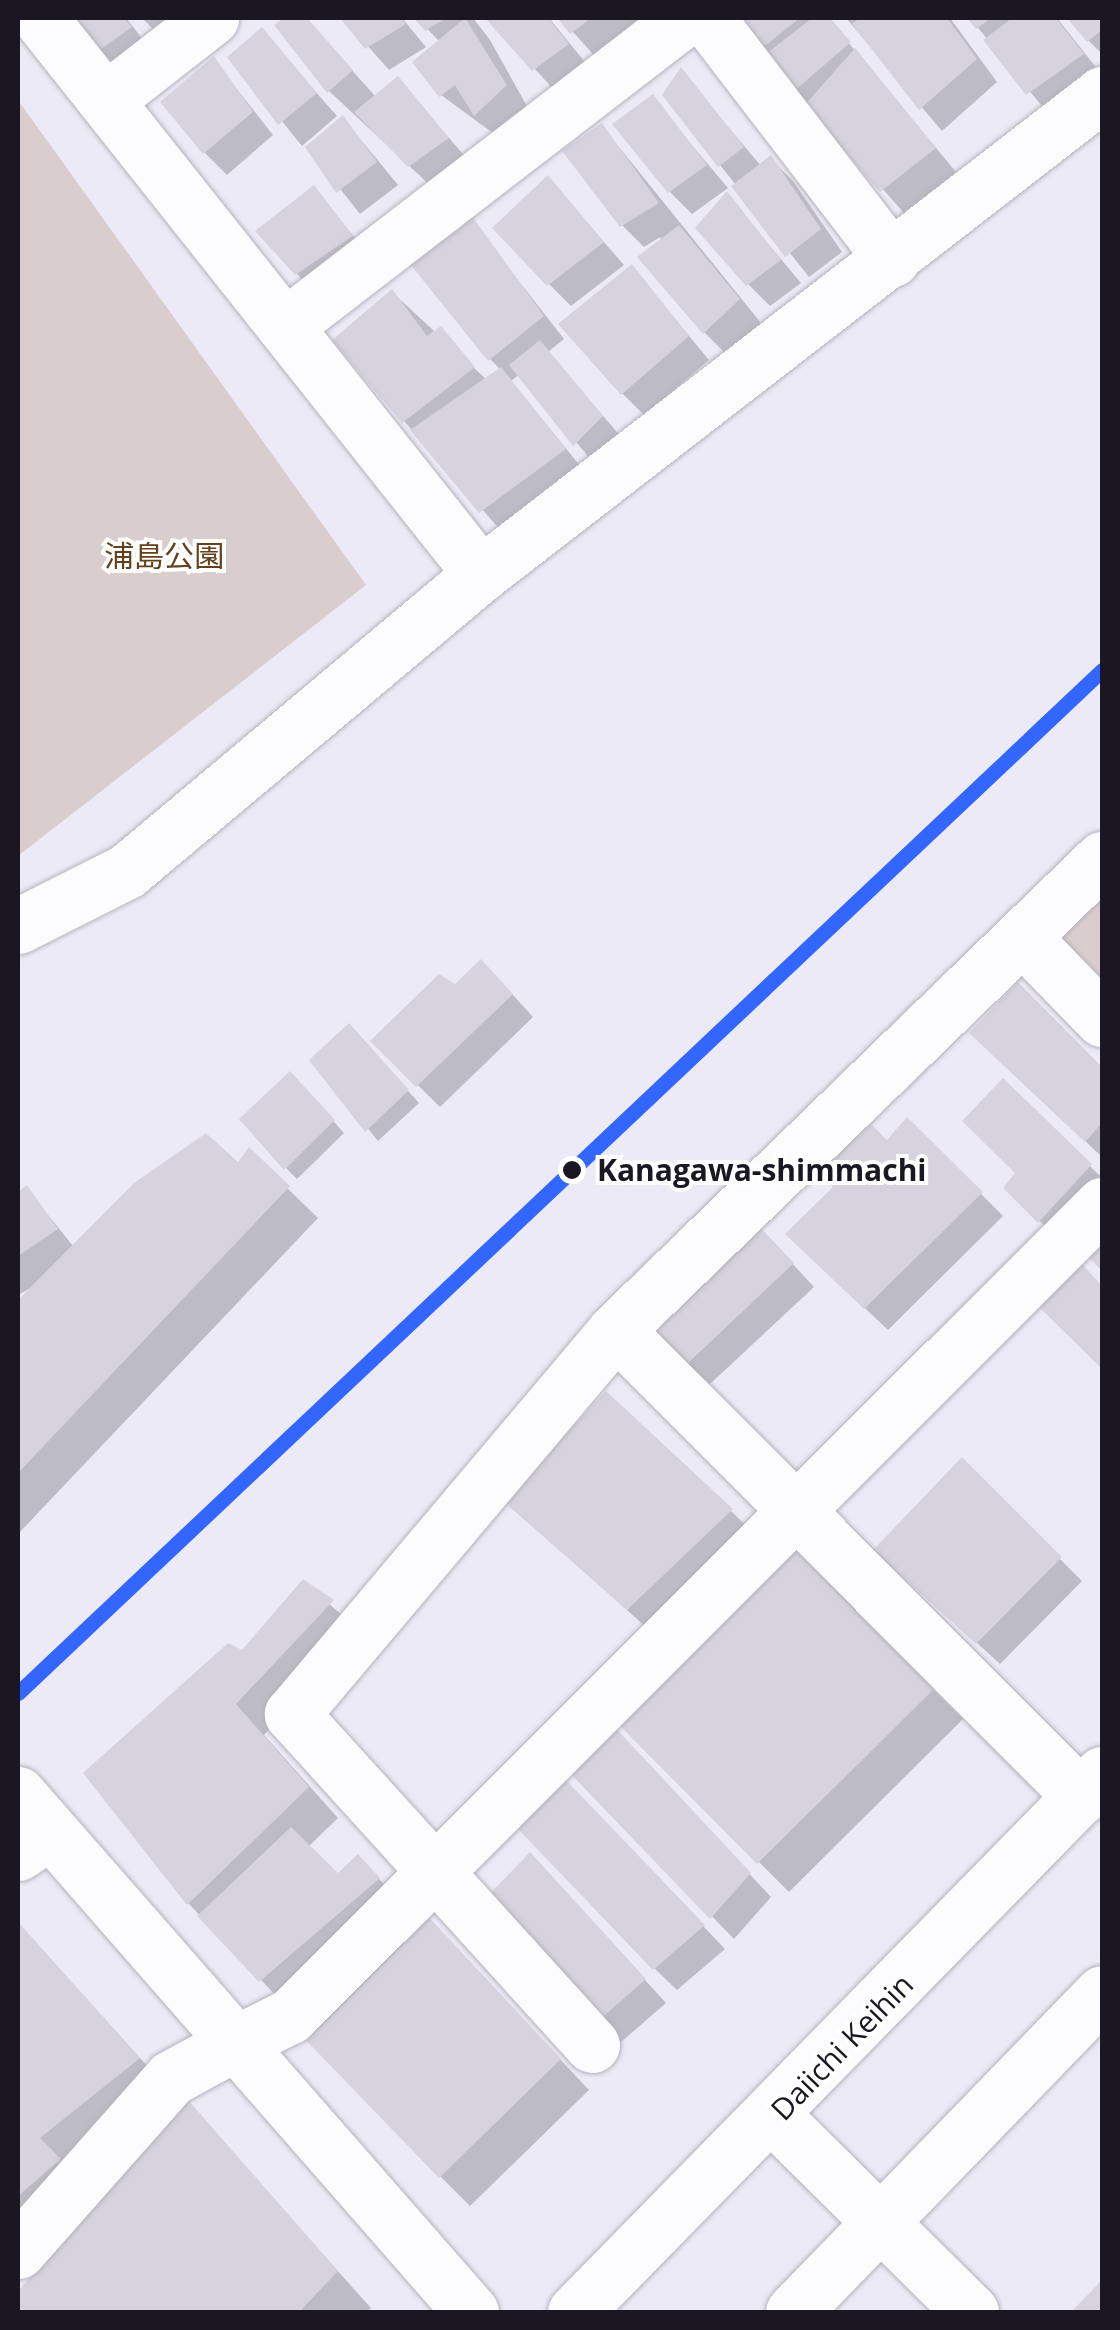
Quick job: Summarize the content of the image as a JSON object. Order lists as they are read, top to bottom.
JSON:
{
  "streets": {
    "main road": ["Daiichi Keihin"]
  },
  "parks": ["浦島公園"],
  "places": ["Kanagawa-shimmachi"]
}
